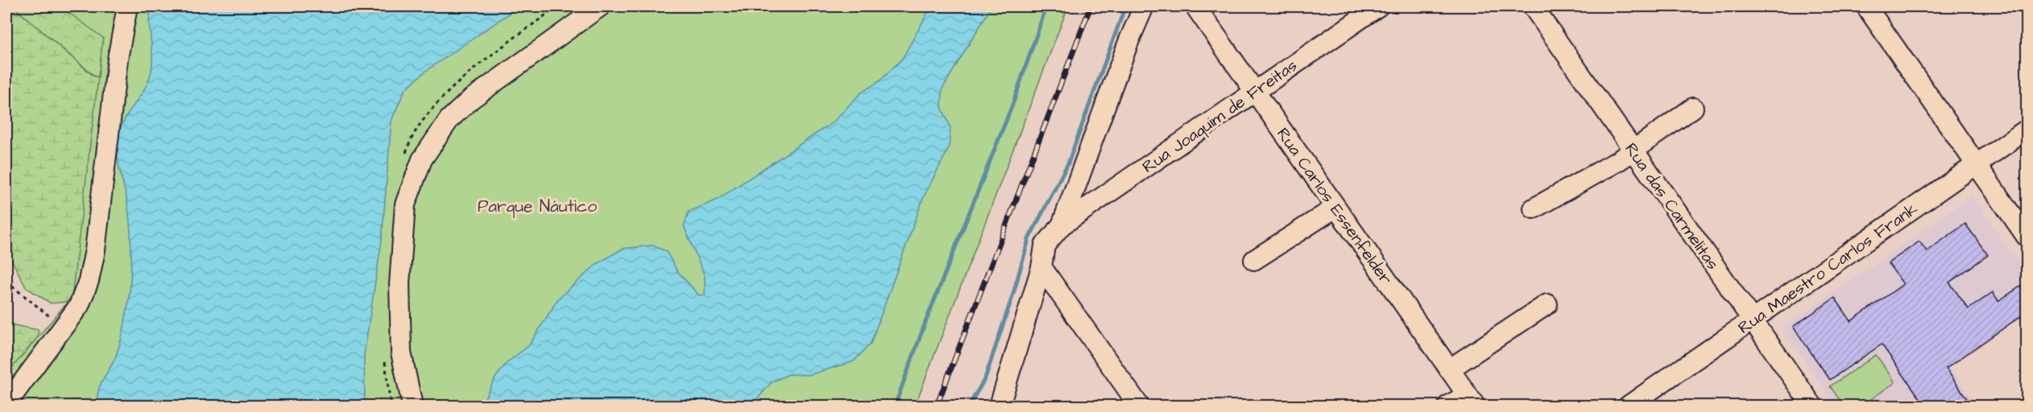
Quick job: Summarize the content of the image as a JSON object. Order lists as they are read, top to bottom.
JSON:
{
  "streets": {
    "street": [
      "Rua Joaquim de Freitas",
      "Rua Carlos Essenfelder",
      "Rua das Carmelitas",
      "Rua Maestro Carlos Frank"
    ]
  },
  "crossings": [
    ["Rua Joaquim de Freitas", "Rua Carlos Essenfelder"],
    ["Rua das Carmelitas", "Rua Maestro Carlos Frank"]
  ],
  "parks": ["Parque Náutico"]
}
